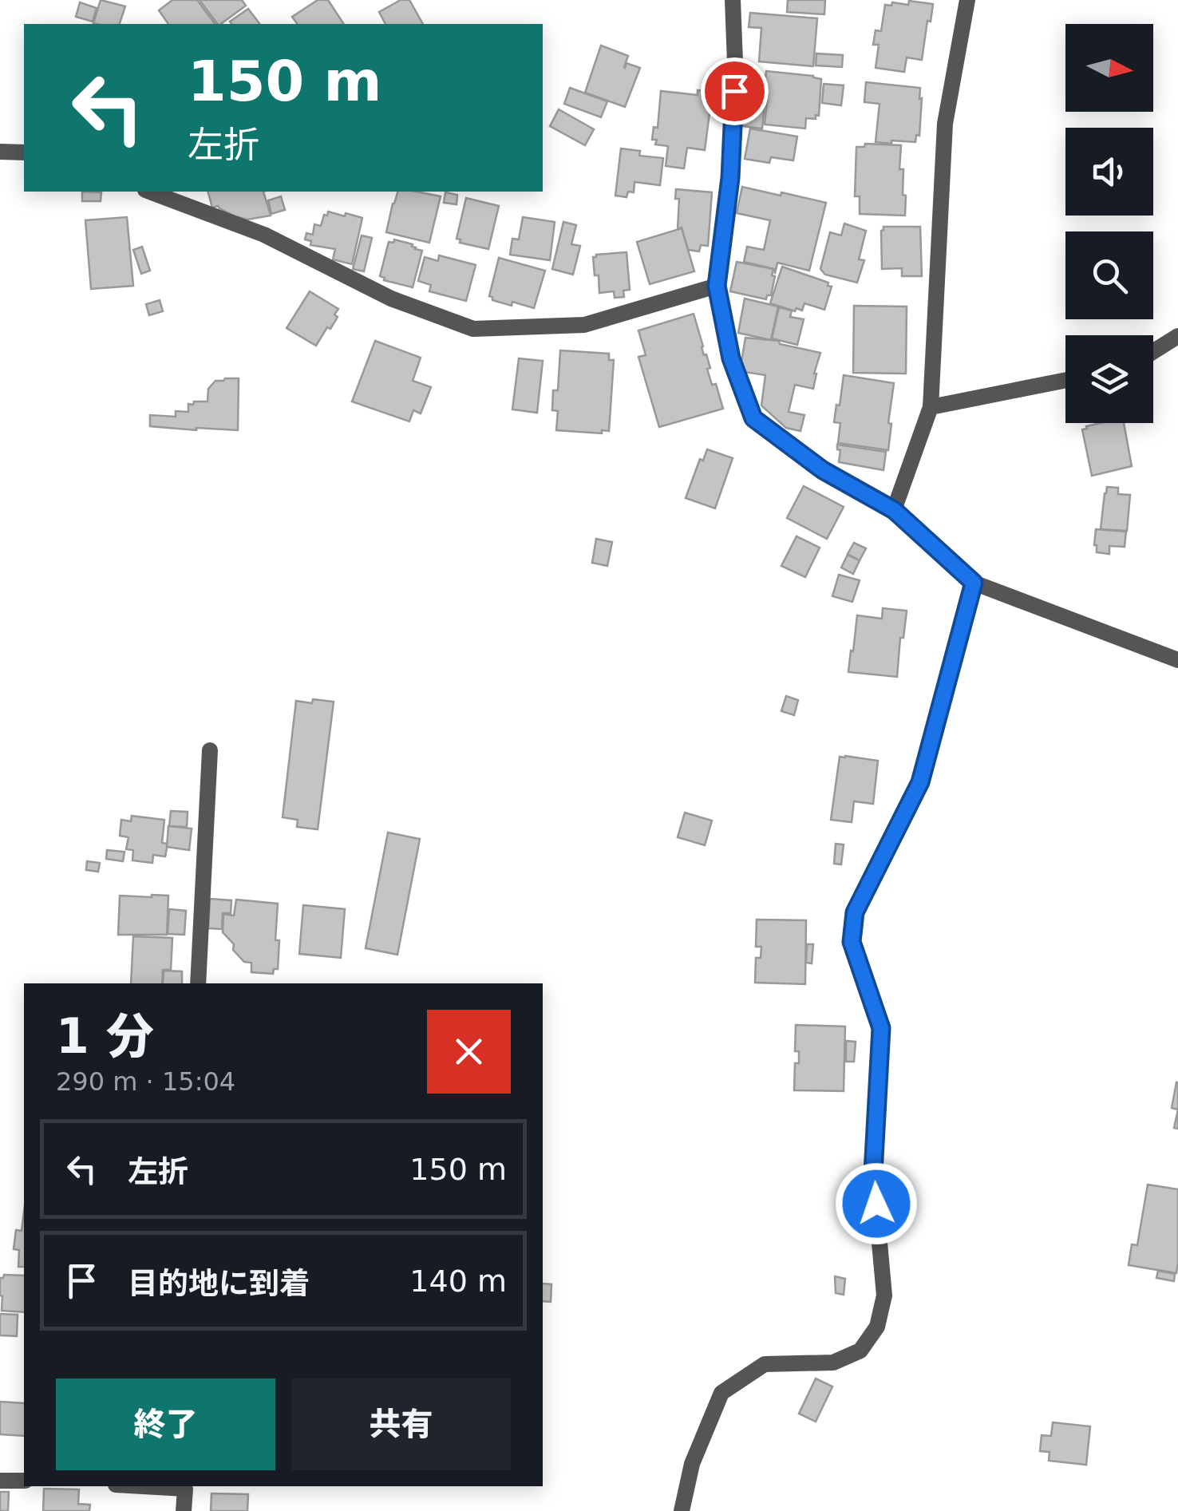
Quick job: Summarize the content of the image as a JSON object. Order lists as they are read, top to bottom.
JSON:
{
  "north": "right",
  "page": {
    "turn": ["150 m", "左折"],
    "heading": ["1 分", "290 m · 15:04"],
    "list": [
      {
        "name": "左折",
        "value": "150 m"
      },
      {
        "name": "目的地に到着",
        "value": "140 m"
      }
    ],
    "buttons": ["終了", "共有"]
  }
}
